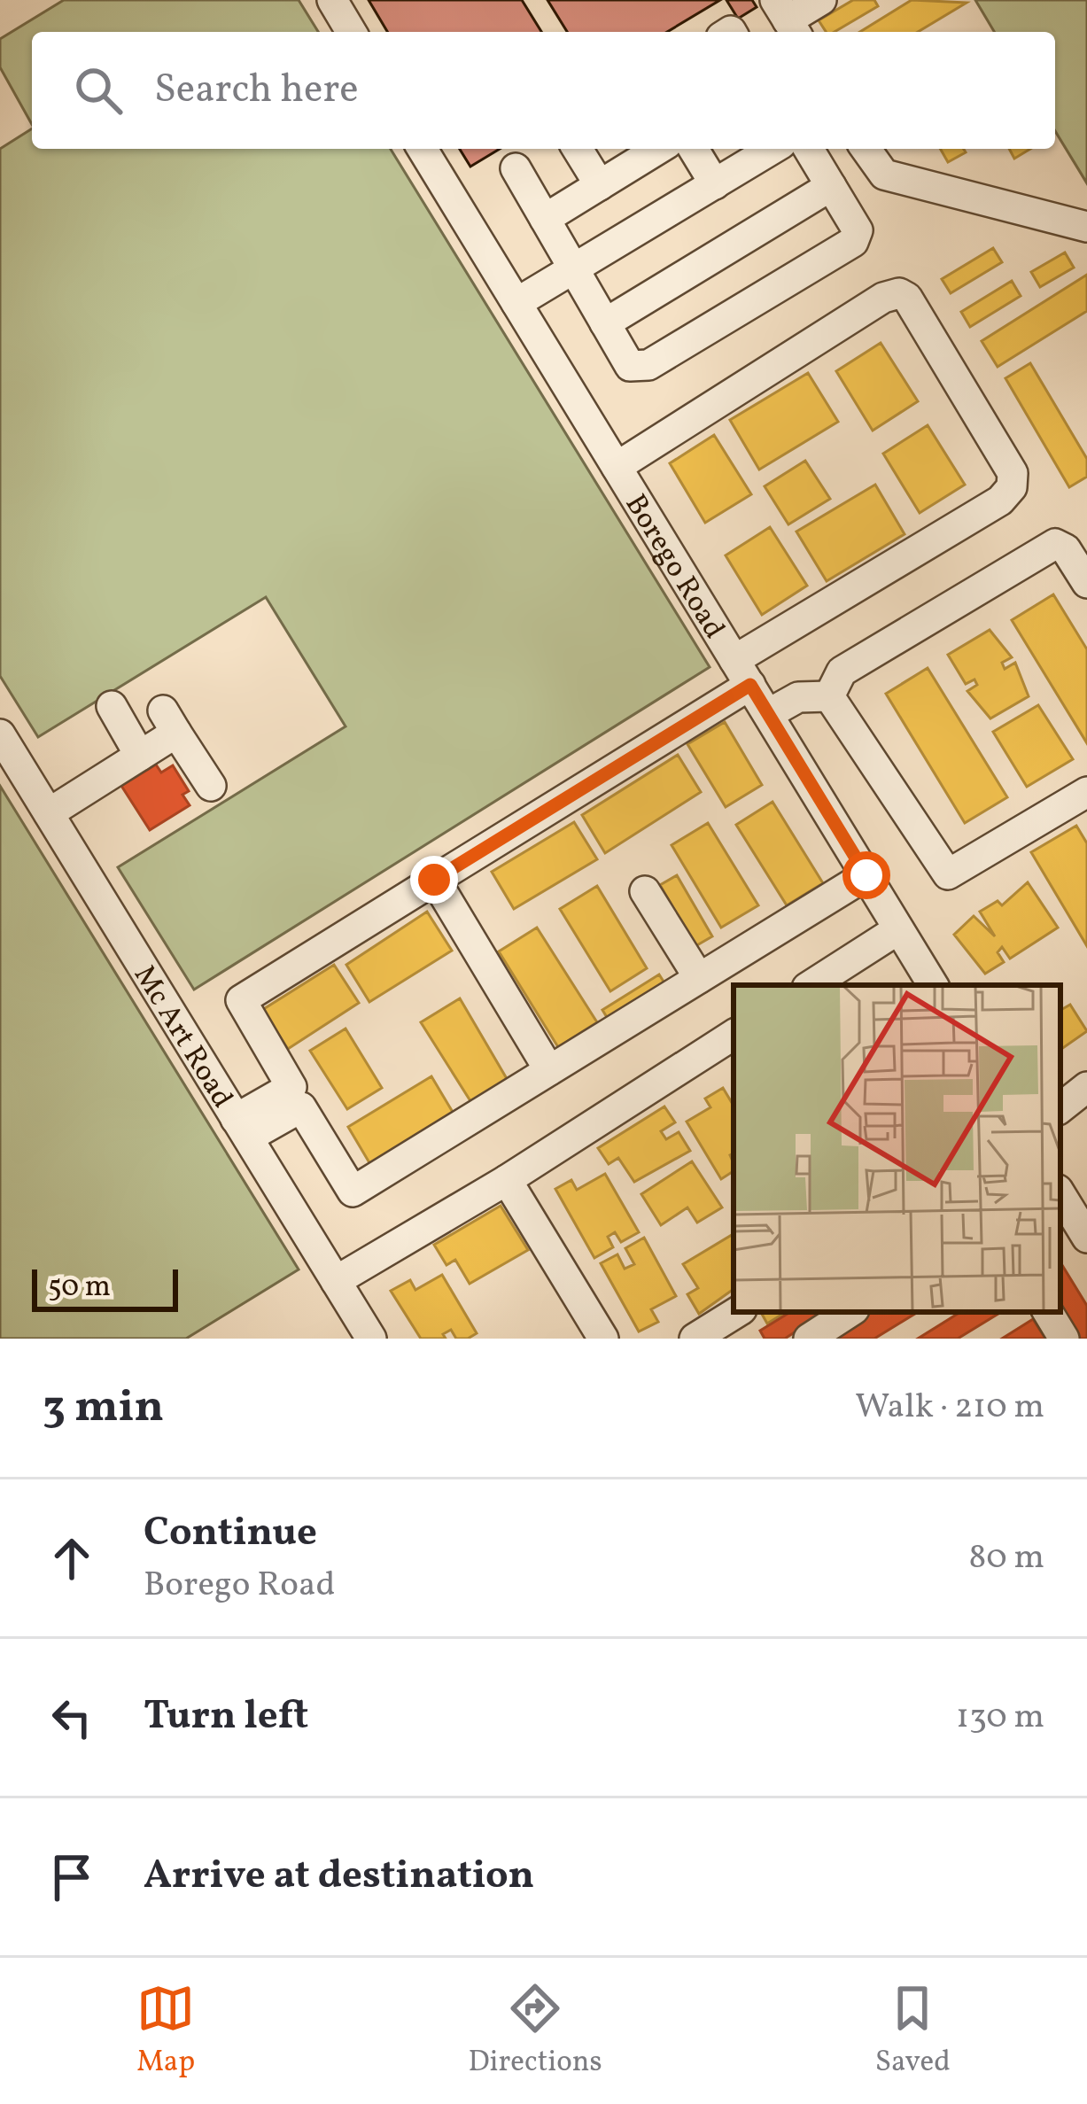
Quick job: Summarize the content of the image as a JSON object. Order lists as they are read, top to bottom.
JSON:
{
  "streets": {
    "street": ["Borego Road", "Mc Art Road"]
  },
  "scale_bar": "50 m",
  "page": {
    "search": "Search here",
    "scale": "50 m",
    "heading": ["3 min", "Walk · 210 m"],
    "list": [
      ["Continue", "Borego Road", "80 m"],
      ["Turn left", "130 m"],
      "Arrive at destination"
    ],
    "nav": ["Map", "Directions", "Saved"]
  }
}
